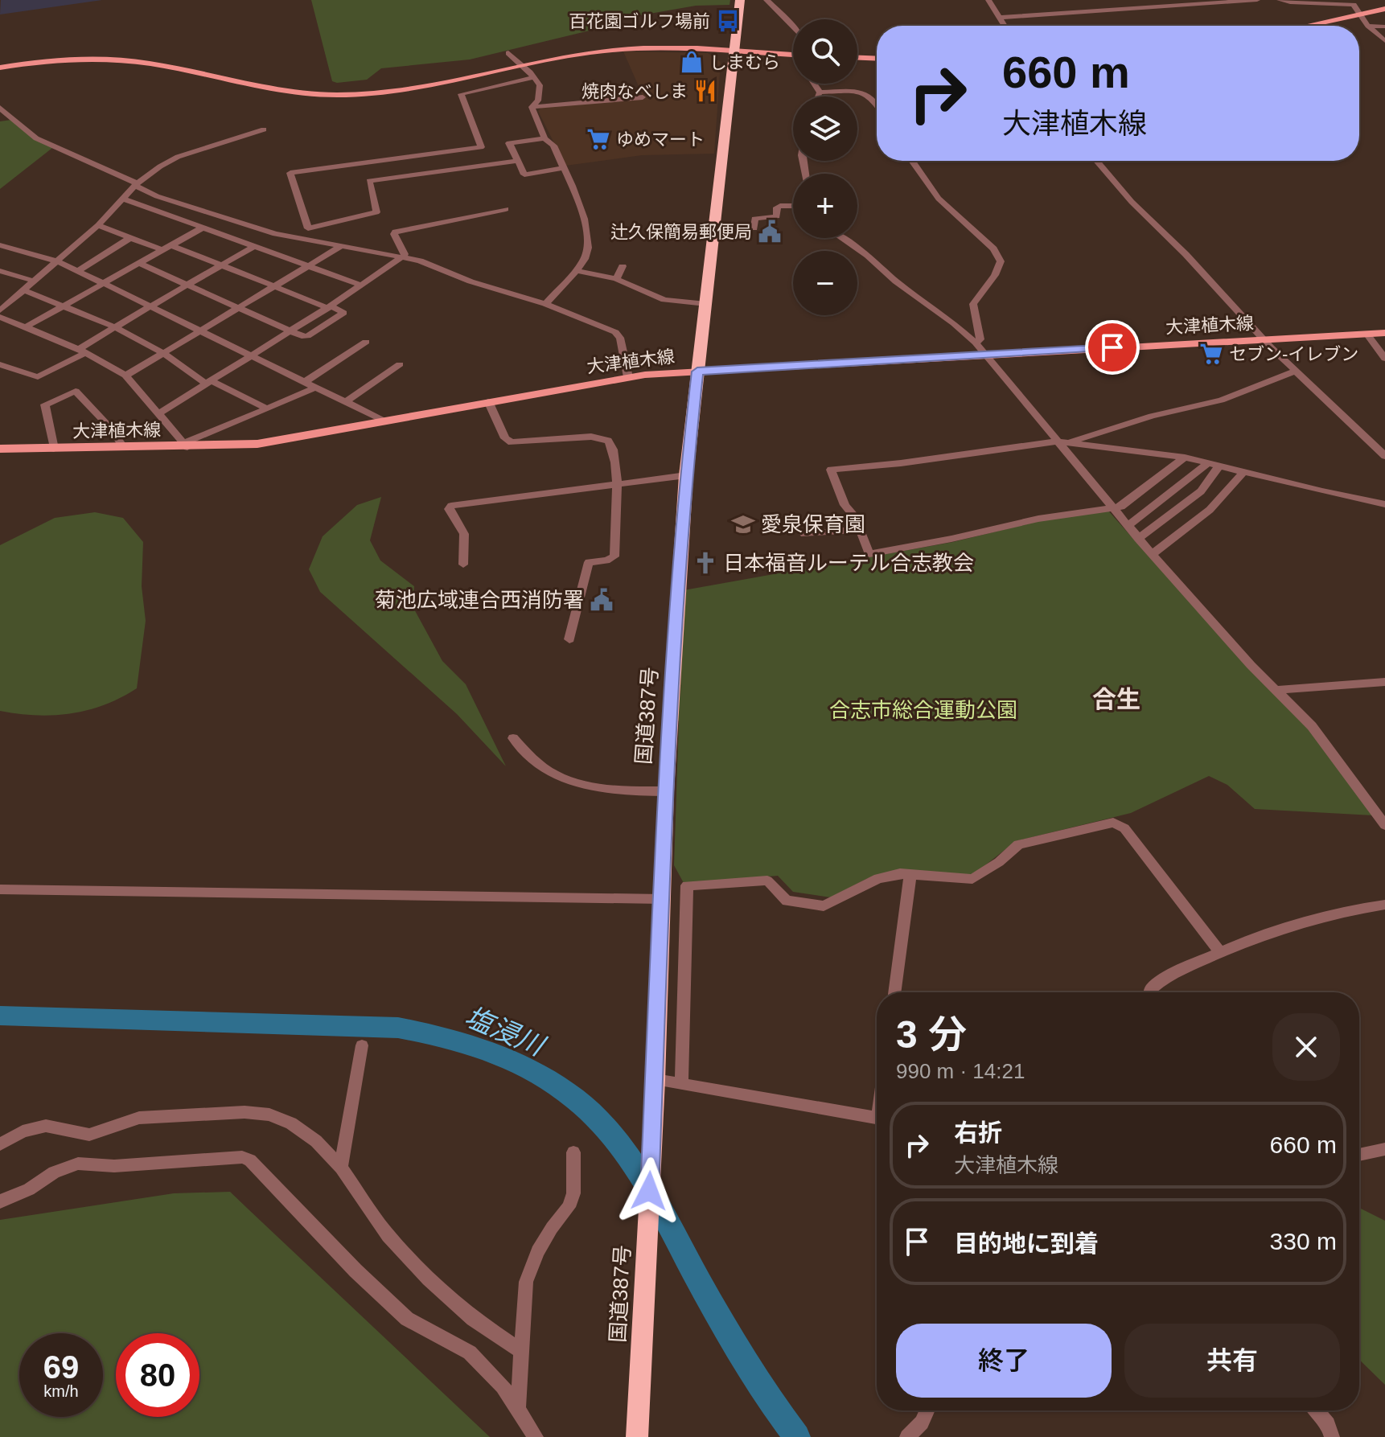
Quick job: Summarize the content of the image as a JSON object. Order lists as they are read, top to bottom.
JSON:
{
  "streets": {
    "highway": ["国道387号"],
    "main road": ["大津植木線"]
  },
  "crossings": [
    ["大津植木線", "国道387号"]
  ],
  "districts": ["合生"],
  "water": ["塩浸川"],
  "parks": ["合志市総合運動公園"],
  "places": {
    "bus stop": ["百花園ゴルフ場前"],
    "shop": ["しまむら"],
    "restaurant": ["焼肉なべしま"],
    "supermarket": ["ゆめマート", "セブン-イレブン"],
    "public building": ["辻久保簡易郵便局", "菊池広域連合西消防署"],
    "school or university": ["愛泉保育園"],
    "church": ["日本福音ルーテル合志教会"]
  },
  "page": {
    "map_buttons": ["+", "−"],
    "turn": ["660 m", "大津植木線"],
    "heading": ["3 分", "990 m · 14:21"],
    "list": [
      {
        "name": "右折",
        "note": "大津植木線",
        "value": "660 m"
      },
      {
        "name": "目的地に到着",
        "value": "330 m"
      }
    ],
    "buttons": ["終了", "共有"],
    "speed": "69 km/h",
    "limit": "80"
  }
}
